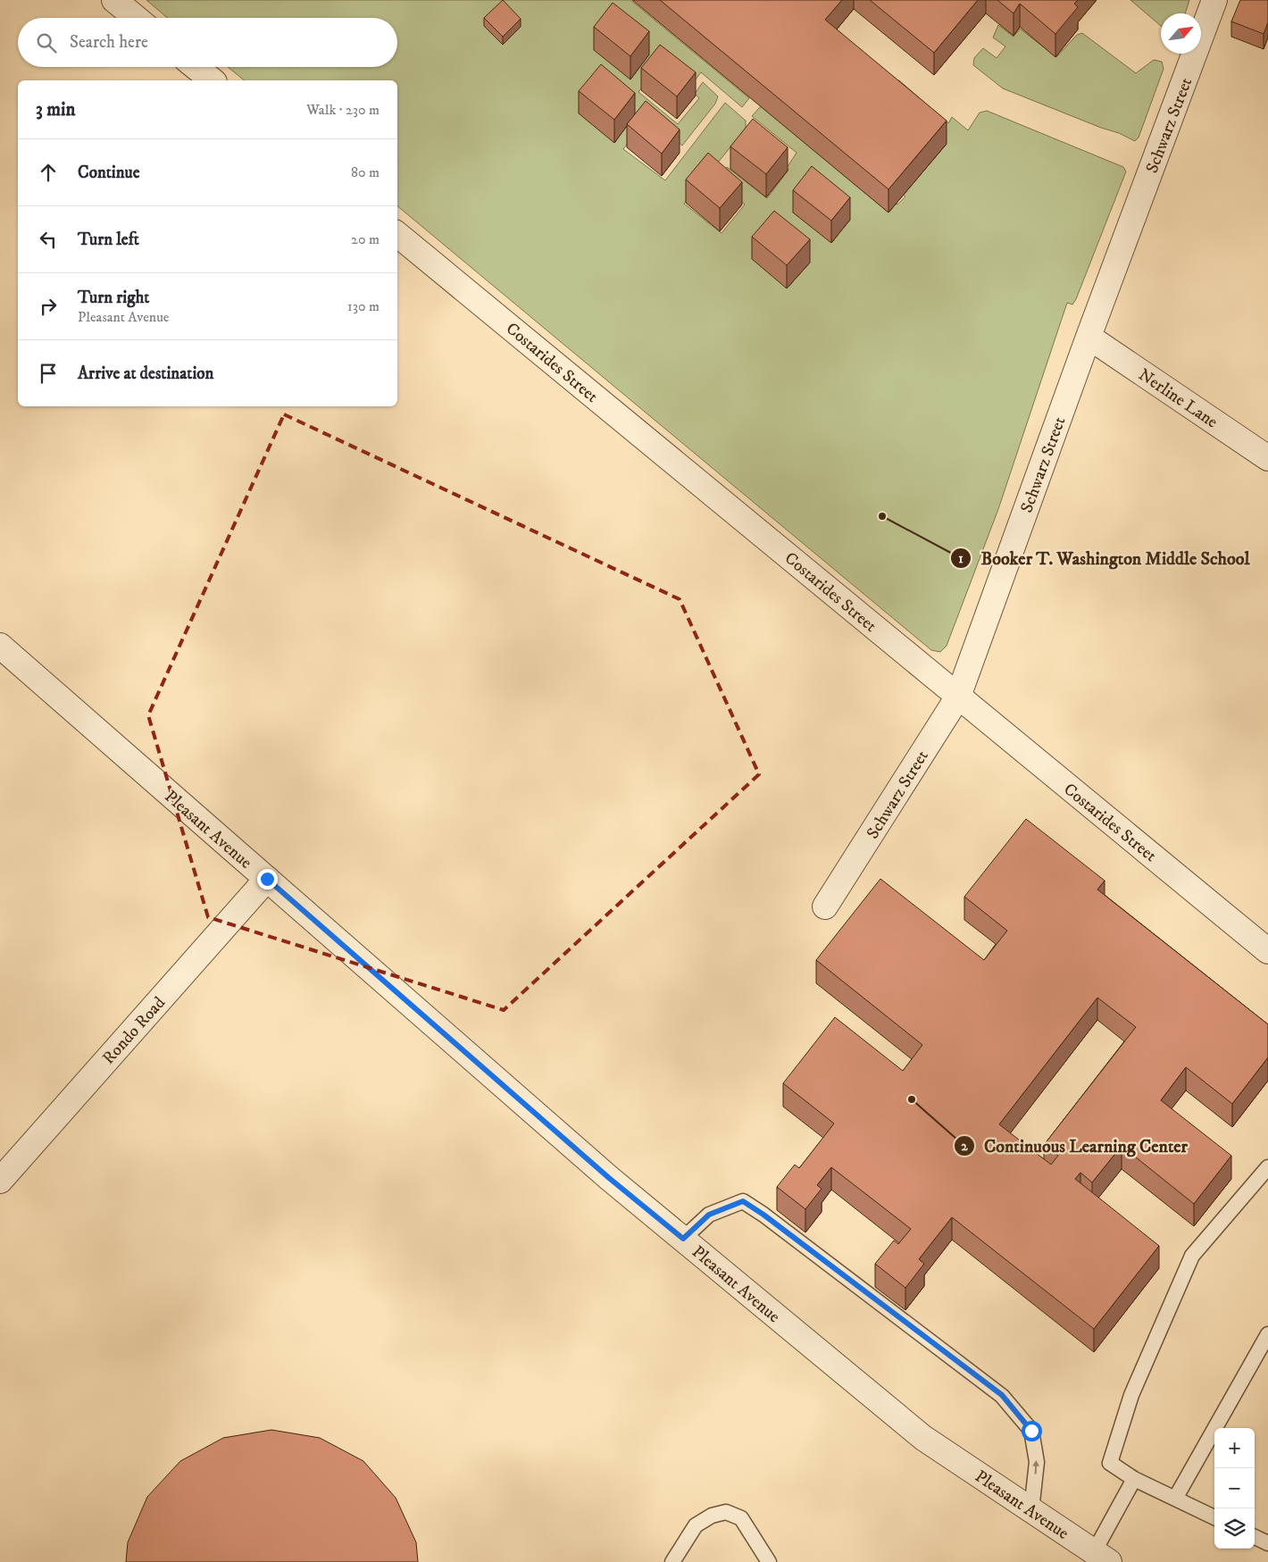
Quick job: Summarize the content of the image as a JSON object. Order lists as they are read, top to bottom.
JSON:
{
  "streets": {
    "street": [
      "Schwarz Street",
      "Costarides Street",
      "Nerline Lane",
      "Pleasant Avenue",
      "Rondo Road"
    ]
  },
  "crossings": [
    ["Schwarz Street", "Costarides Street"],
    ["Schwarz Street", "Nerline Lane"],
    ["Pleasant Avenue", "Rondo Road"]
  ],
  "places": ["Booker T. Washington Middle School", "Continuous Learning Center"],
  "north": "top right",
  "page": {
    "search": "Search here",
    "heading": ["3 min", "Walk · 230 m"],
    "list": [
      ["Continue", "80 m"],
      ["Turn left", "20 m"],
      ["Turn right", "Pleasant Avenue", "130 m"],
      "Arrive at destination"
    ],
    "map_buttons": ["+", "−"]
  }
}
